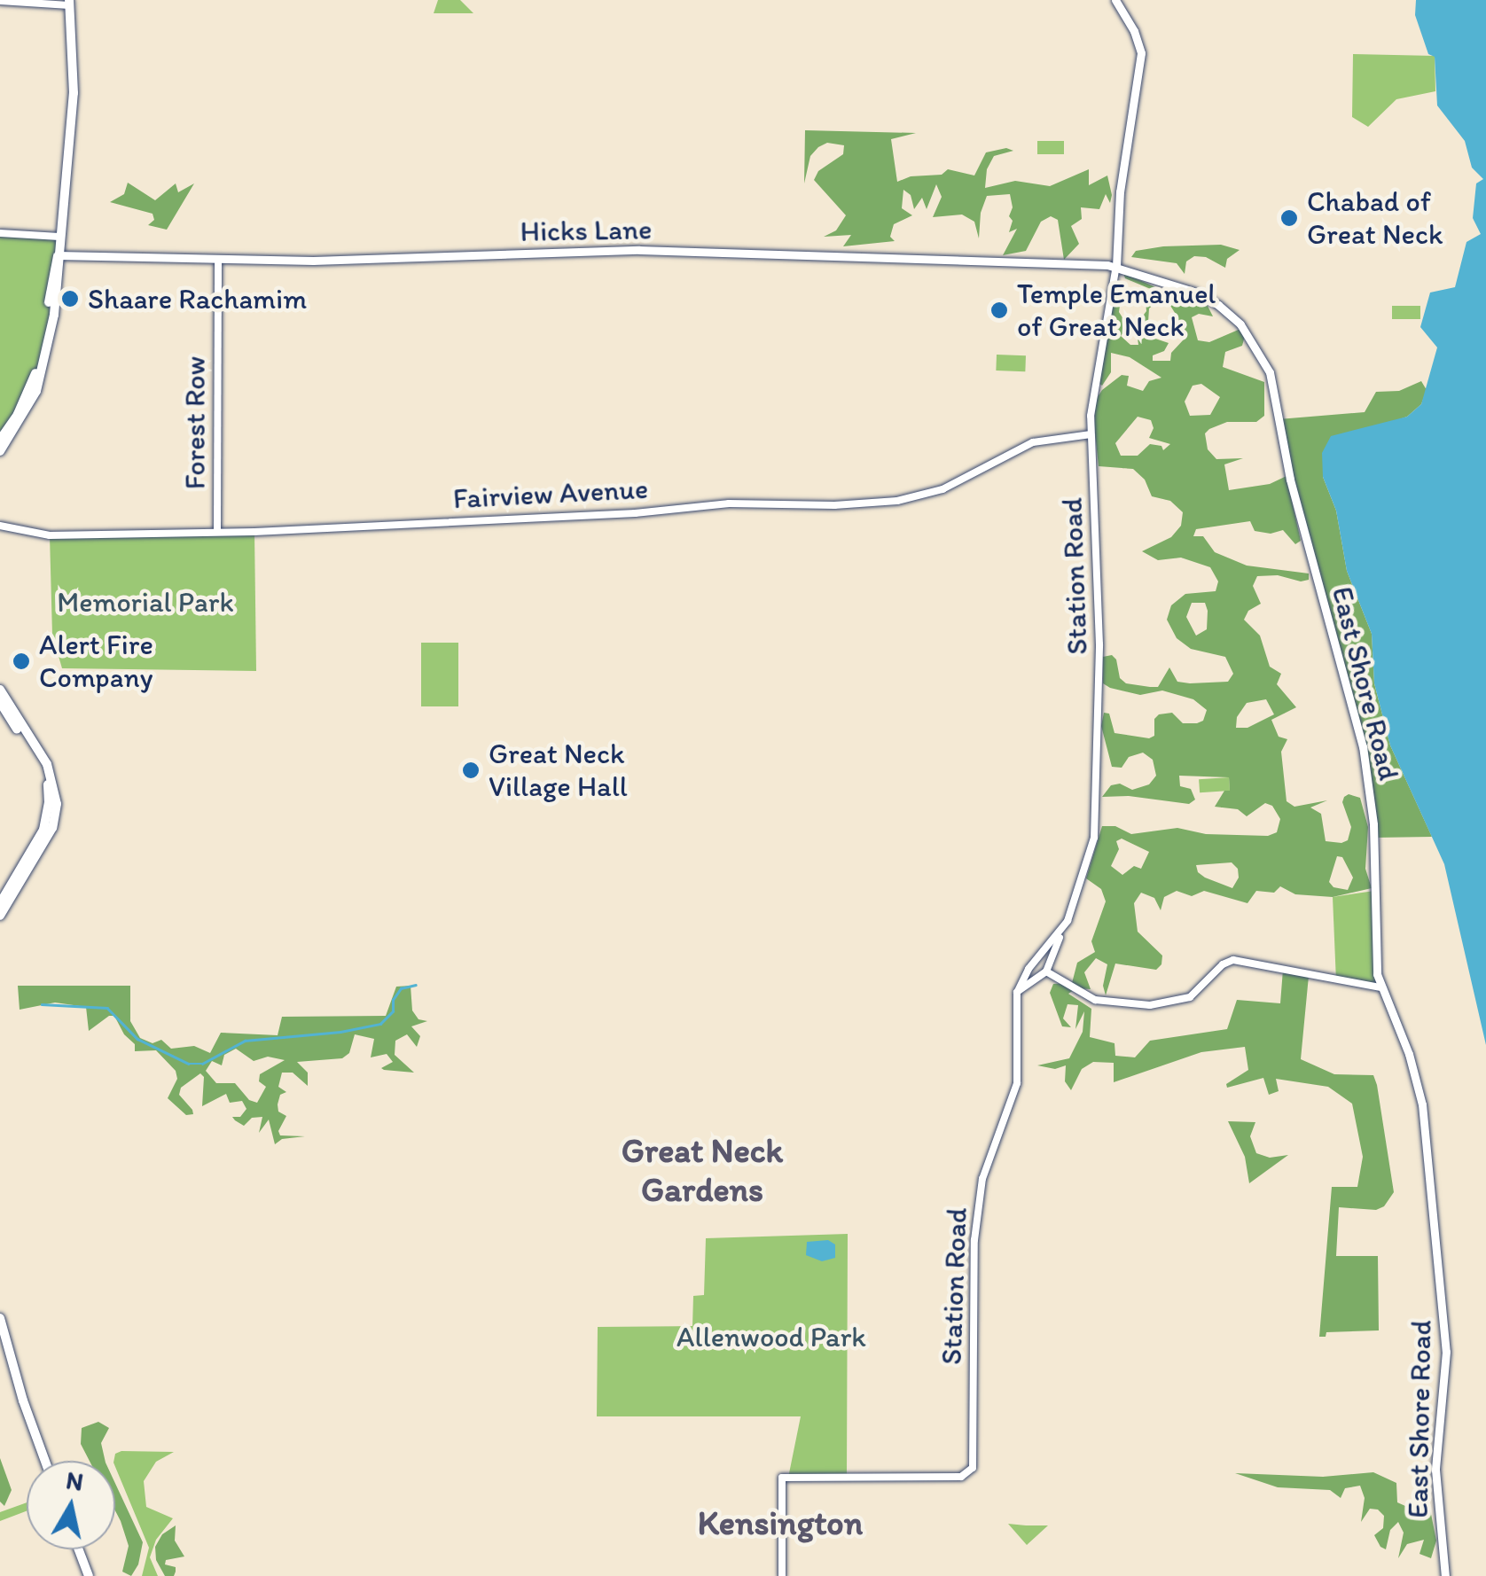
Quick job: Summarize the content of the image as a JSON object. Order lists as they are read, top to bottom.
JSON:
{
  "streets": {
    "main road": ["Hicks Lane", "East Shore Road"],
    "street": ["Forest Row", "Fairview Avenue", "Station Road"]
  },
  "crossings": [
    ["Hicks Lane", "Forest Row"],
    ["Hicks Lane", "Station Road"],
    ["Hicks Lane", "East Shore Road"],
    ["Forest Row", "Fairview Avenue"],
    ["Fairview Avenue", "Station Road"],
    ["Station Road", "East Shore Road"]
  ],
  "districts": ["Great Neck Gardens", "Kensington"],
  "parks": ["Memorial Park", "Allenwood Park"],
  "places": [
    "Chabad of Great Neck",
    "Shaare Rachamim",
    "Temple Emanuel of Great Neck",
    "Alert Fire Company",
    "Great Neck Village Hall"
  ],
  "north": "top"
}
